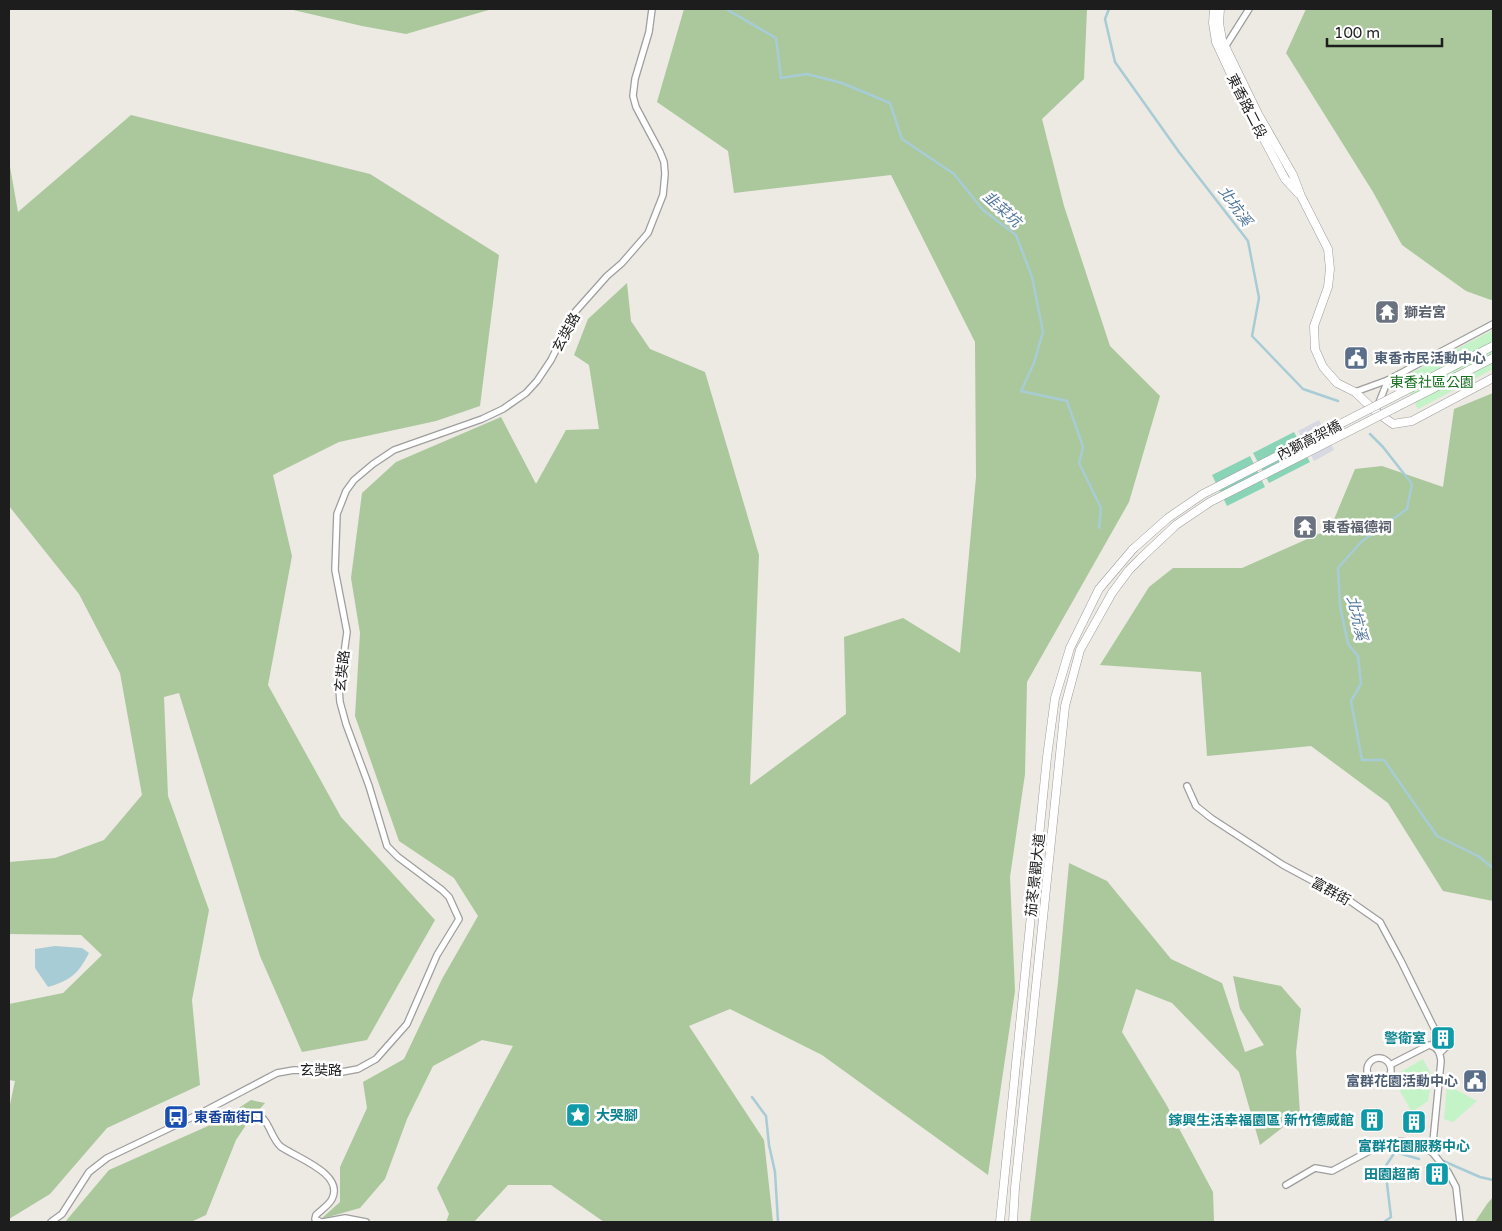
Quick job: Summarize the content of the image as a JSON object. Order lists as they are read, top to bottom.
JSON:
{
  "streets": {
    "street": [
      "東香路二段",
      "玄奘路",
      "內獅高架橋",
      "茄苳景觀大道",
      "富群街"
    ]
  },
  "crossings": [
    ["內獅高架橋", "茄苳景觀大道"]
  ],
  "water": ["北坑溪", "韭菜坑"],
  "parks": ["東香社區公園"],
  "places": {
    "temple": ["獅岩宮", "東香福德祠"],
    "public building": ["東香市民活動中心", "富群花園活動中心"],
    "building": [
      "警衛室",
      "鎵興生活幸福園區 新竹德威館",
      "富群花園服務中心",
      "田園超商"
    ],
    "place": ["大哭腳"],
    "bus stop": ["東香南街口"]
  },
  "scale_bar": "100 m"
}
